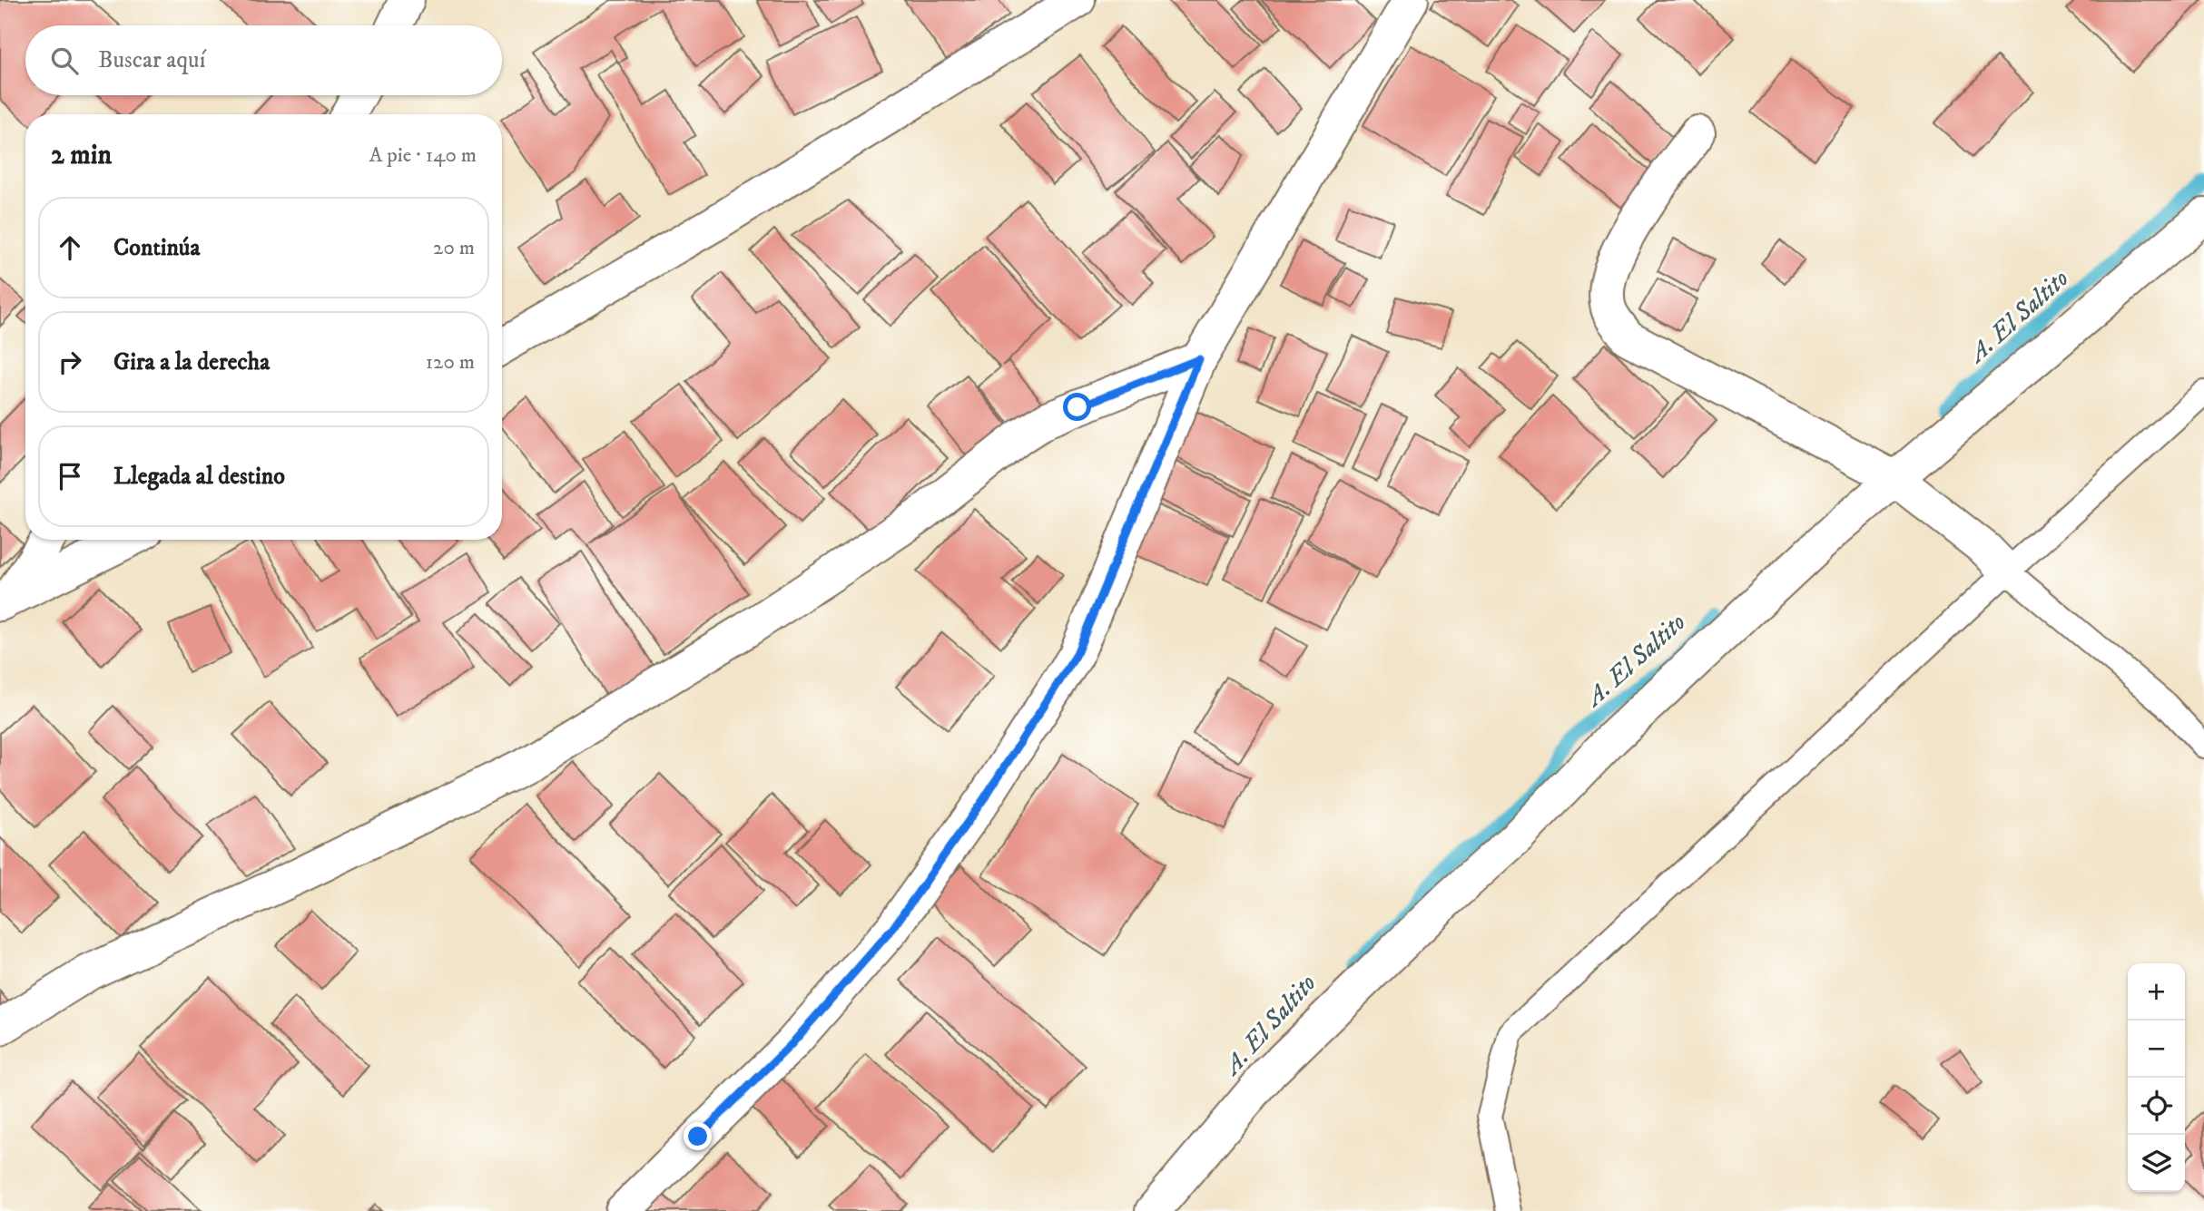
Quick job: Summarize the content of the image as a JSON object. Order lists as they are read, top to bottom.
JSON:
{
  "water": ["A. El Saltito"],
  "page": {
    "search": "Buscar aquí",
    "heading": ["2 min", "A pie · 140 m"],
    "list": [
      ["Continúa", "20 m"],
      ["Gira a la derecha", "120 m"],
      "Llegada al destino"
    ],
    "map_buttons": ["+", "−"]
  }
}
